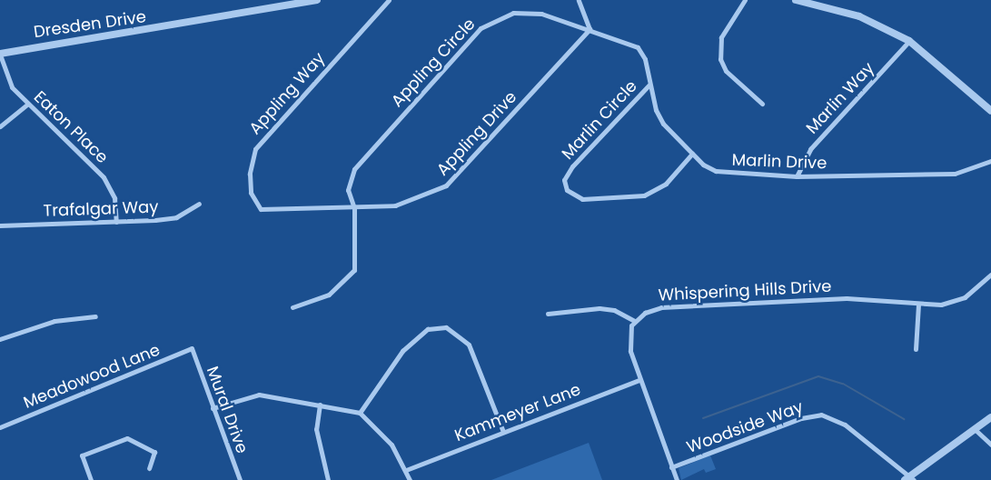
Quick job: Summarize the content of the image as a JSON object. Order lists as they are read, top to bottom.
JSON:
{
  "streets": {
    "street": [
      "Dresden Drive",
      "Appling Circle",
      "Appling Way",
      "Marlin Way",
      "Marlin Circle",
      "Eaton Place",
      "Appling Drive",
      "Marlin Drive",
      "Trafalgar Way",
      "Whispering Hills Drive",
      "Meadowood Lane",
      "Mural Drive",
      "Kammeyer Lane",
      "Woodside Way"
    ]
  },
  "crossings": [
    ["Dresden Drive", "Eaton Place"],
    ["Appling Circle", "Appling Drive"],
    ["Appling Circle", "Marlin Drive"],
    ["Appling Way", "Appling Drive"],
    ["Marlin Way", "Marlin Drive"],
    ["Marlin Circle", "Marlin Drive"],
    ["Eaton Place", "Trafalgar Way"],
    ["Appling Drive", "Marlin Drive"],
    ["Meadowood Lane", "Mural Drive"]
  ]
}
